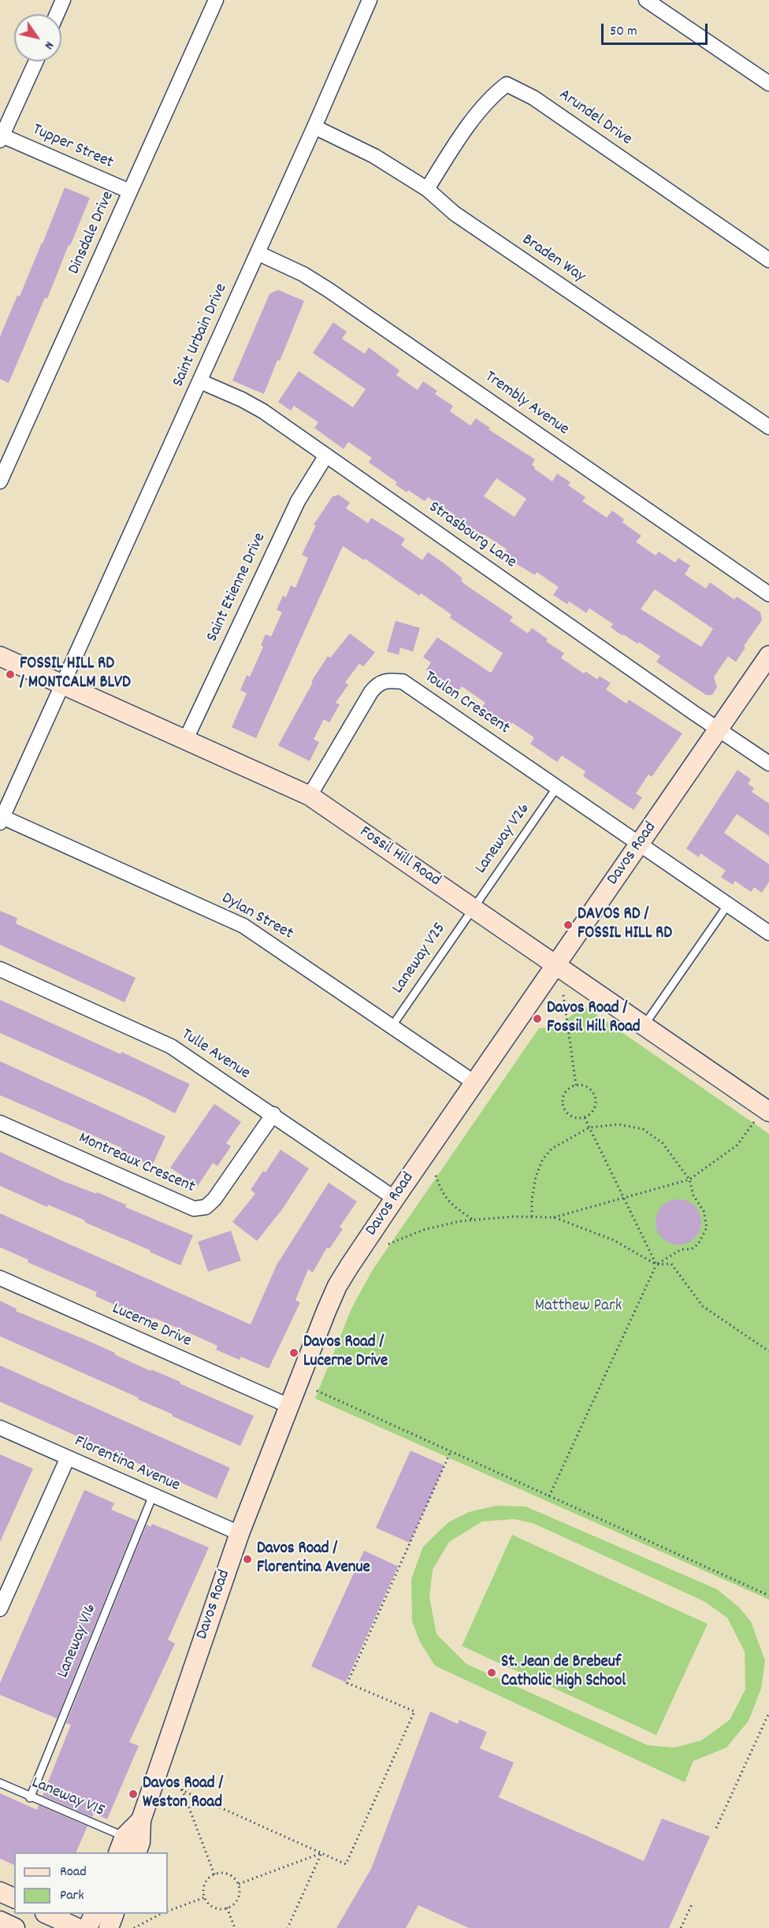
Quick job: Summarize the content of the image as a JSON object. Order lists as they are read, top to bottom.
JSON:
{
  "streets": {
    "street": [
      "Arundel Drive",
      "Tupper Street",
      "Dinsdale Drive",
      "Braden Way",
      "Saint Urbain Drive",
      "Trembly Avenue",
      "Strasbourg Lane",
      "Saint Etienne Drive",
      "Toulon Crescent",
      "Davos Road",
      "Fossil Hill Road",
      "Dylan Street",
      "Tulle Avenue",
      "Montreaux Crescent",
      "Lucerne Drive",
      "Florentina Avenue"
    ],
    "lane": [
      "Laneway V26",
      "Laneway V25",
      "Laneway V16",
      "Laneway V15"
    ]
  },
  "crossings": [
    ["Arundel Drive", "Braden Way"],
    ["Tupper Street", "Dinsdale Drive"],
    ["Braden Way", "Saint Urbain Drive"],
    ["Saint Urbain Drive", "Trembly Avenue"],
    ["Saint Urbain Drive", "Strasbourg Lane"],
    ["Saint Urbain Drive", "Fossil Hill Road"],
    ["Saint Urbain Drive", "Dylan Street"],
    ["Strasbourg Lane", "Saint Etienne Drive"],
    ["Strasbourg Lane", "Davos Road"],
    ["Saint Etienne Drive", "Fossil Hill Road"],
    ["Toulon Crescent", "Laneway V26"],
    ["Toulon Crescent", "Davos Road"],
    ["Toulon Crescent", "Fossil Hill Road"],
    ["Laneway V26", "Fossil Hill Road"],
    ["Laneway V26", "Laneway V25"],
    ["Davos Road", "Fossil Hill Road"],
    ["Davos Road", "Dylan Street"],
    ["Davos Road", "Tulle Avenue"],
    ["Davos Road", "Lucerne Drive"],
    ["Davos Road", "Florentina Avenue"],
    ["Davos Road", "Laneway V15"],
    ["Fossil Hill Road", "Laneway V25"],
    ["Dylan Street", "Laneway V25"],
    ["Tulle Avenue", "Montreaux Crescent"],
    ["Florentina Avenue", "Laneway V16"],
    ["Laneway V16", "Laneway V15"]
  ],
  "parks": ["Matthew Park"],
  "places": [
    "FOSSIL HILL RD / MONTCALM BLVD",
    "DAVOS RD / FOSSIL HILL RD",
    "Davos Road / Fossil Hill Road",
    "Davos Road / Lucerne Drive",
    "Davos Road / Florentina Avenue",
    "St. Jean de Brebeuf Catholic High School",
    "Davos Road / Weston Road"
  ],
  "legend": ["Road", "Park"],
  "scale_bar": "50 m",
  "north": "bottom right"
}
